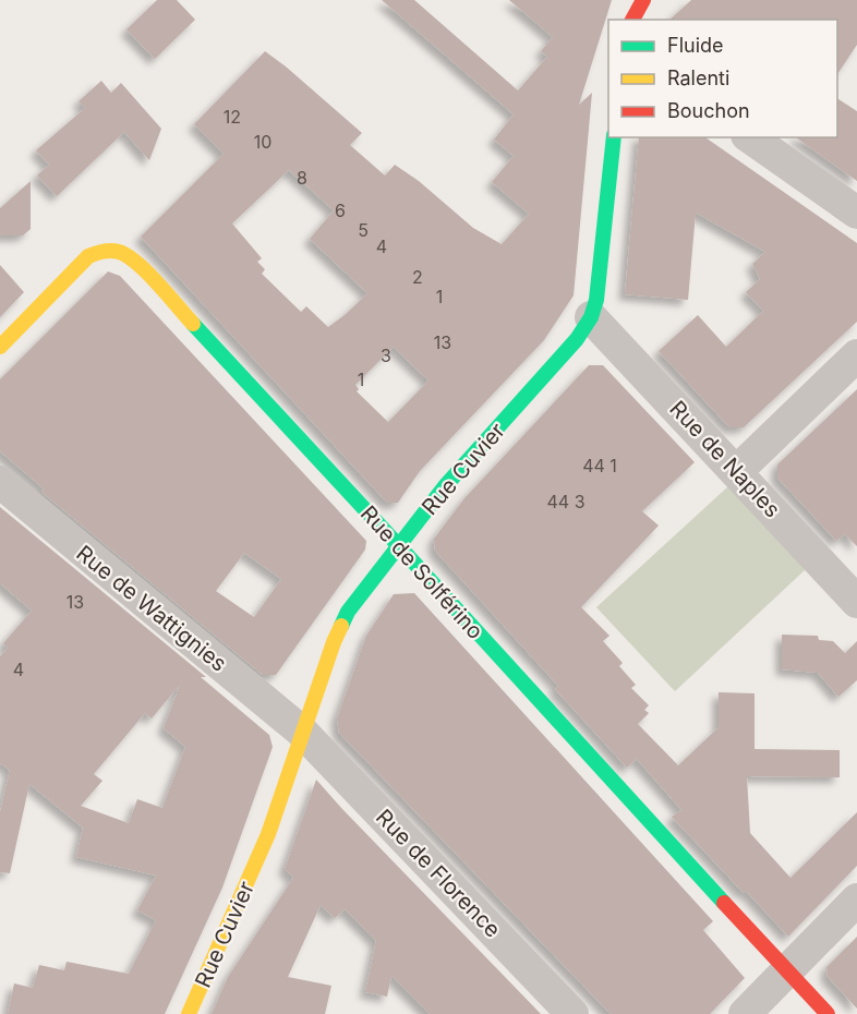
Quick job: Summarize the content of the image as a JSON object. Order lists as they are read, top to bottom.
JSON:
{
  "streets": {
    "street": [
      "Rue de Naples",
      "Rue Cuvier",
      "Rue de Solférino",
      "Rue de Wattignies",
      "Rue de Florence"
    ]
  },
  "crossings": [
    ["Rue de Naples", "Rue Cuvier"],
    ["Rue Cuvier", "Rue de Solférino"],
    ["Rue Cuvier", "Rue de Wattignies"],
    ["Rue Cuvier", "Rue de Florence"],
    ["Rue de Wattignies", "Rue de Florence"]
  ],
  "house_numbers": [
    "12",
    "10",
    "8",
    "6",
    "5",
    "4",
    "2",
    "1",
    "13",
    "3",
    "1",
    "44 1",
    "44 3",
    "13",
    "4"
  ],
  "legend": ["Fluide", "Ralenti", "Bouchon"]
}
